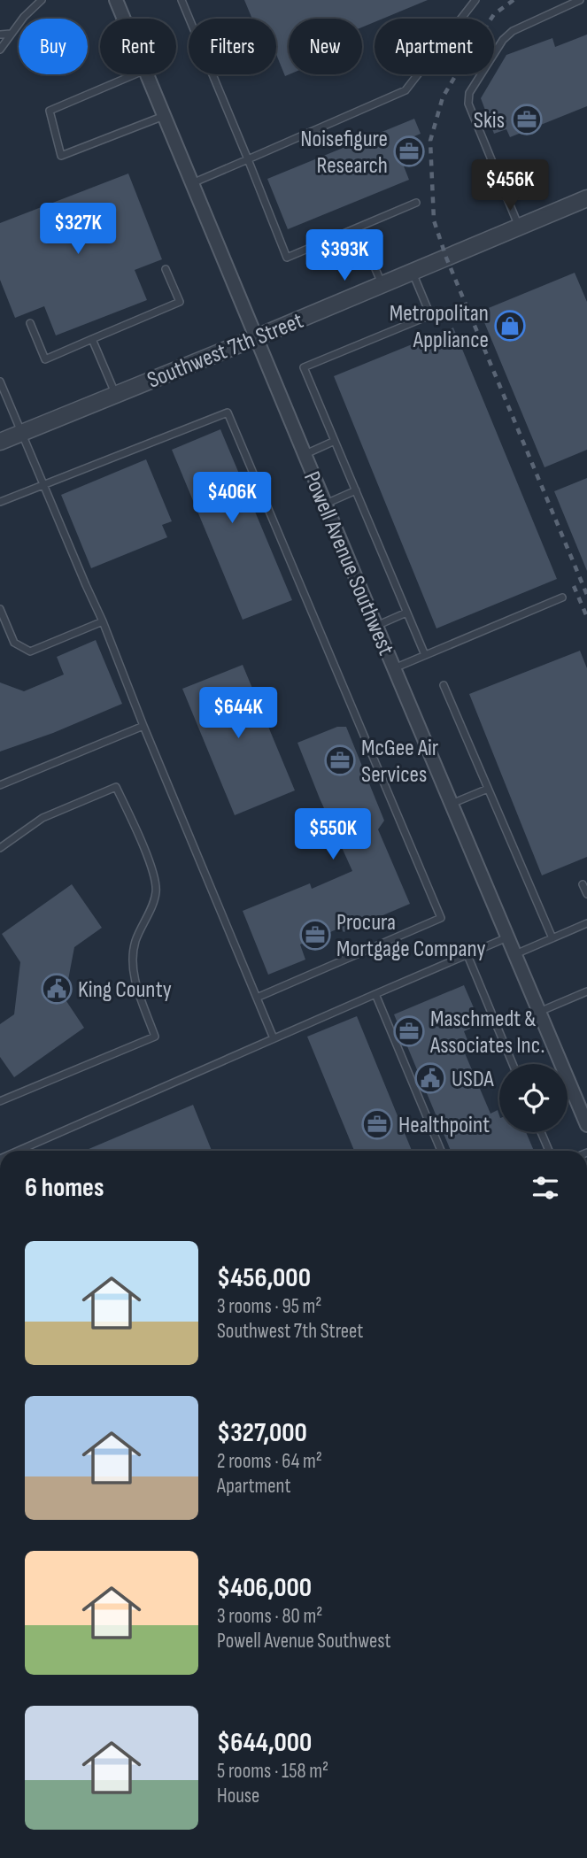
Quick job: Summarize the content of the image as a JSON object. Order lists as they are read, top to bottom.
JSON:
{
  "streets": {
    "street": ["Southwest 7th Street", "Powell Avenue Southwest"]
  },
  "crossings": [
    ["Southwest 7th Street", "Powell Avenue Southwest"]
  ],
  "places": {
    "office": [
      "Skis",
      "Noisefigure Research",
      "McGee Air Services",
      "Procura Mortgage Company",
      "Maschmedt & Associates Inc.",
      "Healthpoint"
    ],
    "shop": ["Metropolitan Appliance"],
    "public building": ["King County", "USDA"]
  },
  "page": {
    "chip": [
      "Buy",
      "Rent",
      "Filters",
      "New",
      "Apartment"
    ],
    "price": [
      "$456K",
      "$327K",
      "$393K",
      "$406K",
      "$644K",
      "$550K"
    ],
    "heading": "6 homes",
    "list": [
      {
        "name": "$456,000",
        "note": "3 rooms · 95 m² · Southwest 7th Street"
      },
      {
        "name": "$327,000",
        "note": "2 rooms · 64 m² · Apartment"
      },
      {
        "name": "$406,000",
        "note": "3 rooms · 80 m² · Powell Avenue Southwest"
      },
      {
        "name": "$644,000",
        "note": "5 rooms · 158 m² · House"
      }
    ]
  }
}
